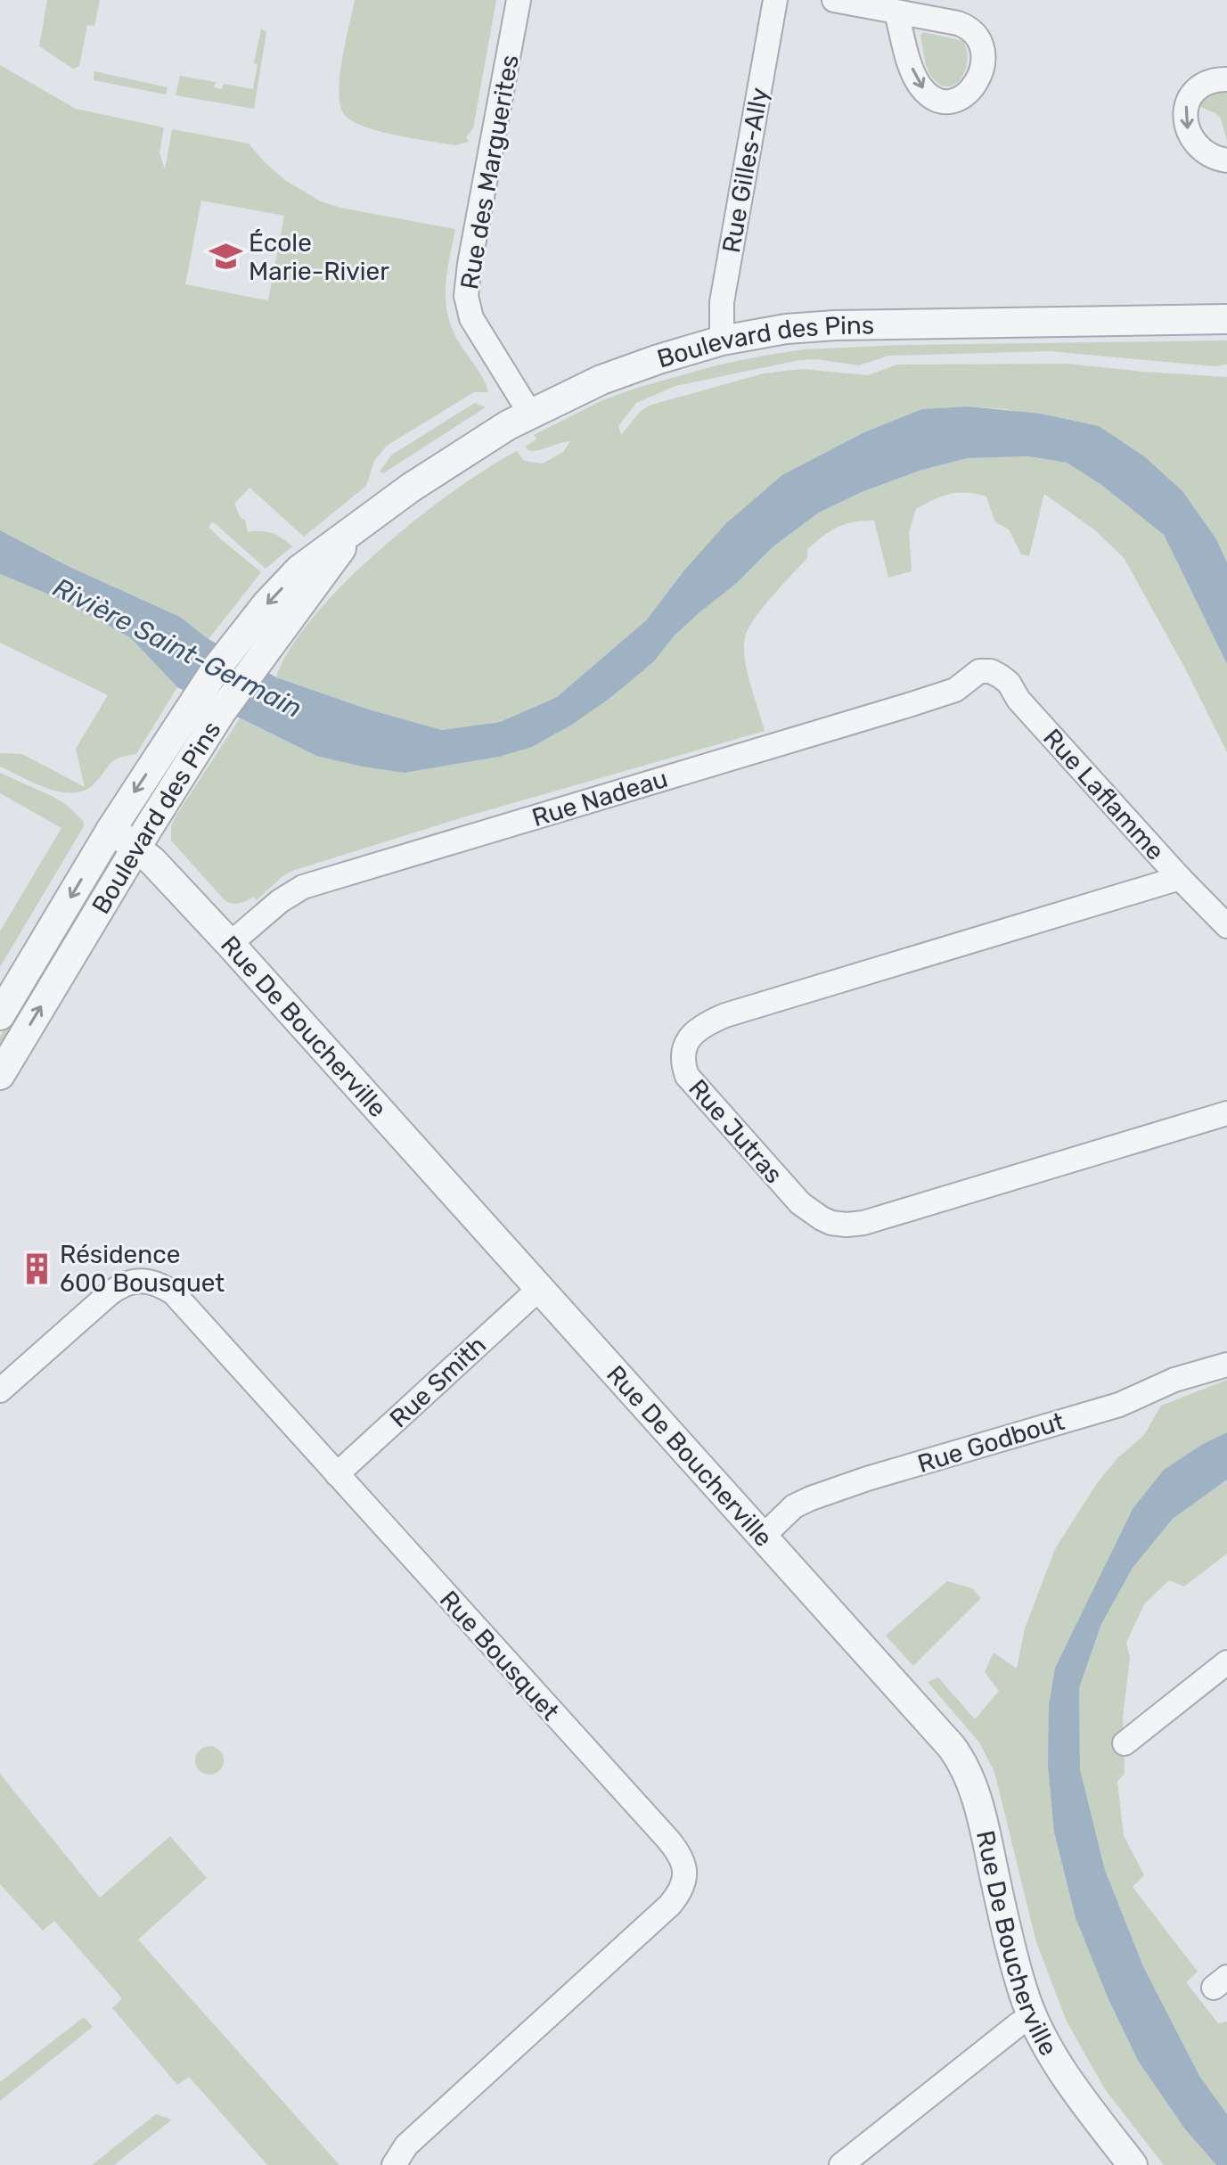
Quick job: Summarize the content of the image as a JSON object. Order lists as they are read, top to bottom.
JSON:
{
  "streets": {
    "street": [
      "Rue Gilles-Ally",
      "Rue des Marguerites",
      "Boulevard des Pins",
      "Rue Laflamme",
      "Rue Nadeau",
      "Rue De Boucherville",
      "Rue Jutras",
      "Rue Smith",
      "Rue Godbout",
      "Rue Bousquet"
    ]
  },
  "crossings": [
    ["Rue Gilles-Ally", "Boulevard des Pins"],
    ["Rue des Marguerites", "Boulevard des Pins"],
    ["Boulevard des Pins", "Rue De Boucherville"],
    ["Rue Laflamme", "Rue Nadeau"],
    ["Rue Laflamme", "Rue Jutras"],
    ["Rue Nadeau", "Rue De Boucherville"],
    ["Rue De Boucherville", "Rue Smith"],
    ["Rue De Boucherville", "Rue Godbout"],
    ["Rue Smith", "Rue Bousquet"]
  ],
  "water": ["Rivière Saint-Germain"],
  "places": {
    "school or university": ["École Marie-Rivier"],
    "building": ["Résidence 600 Bousquet"]
  }
}
